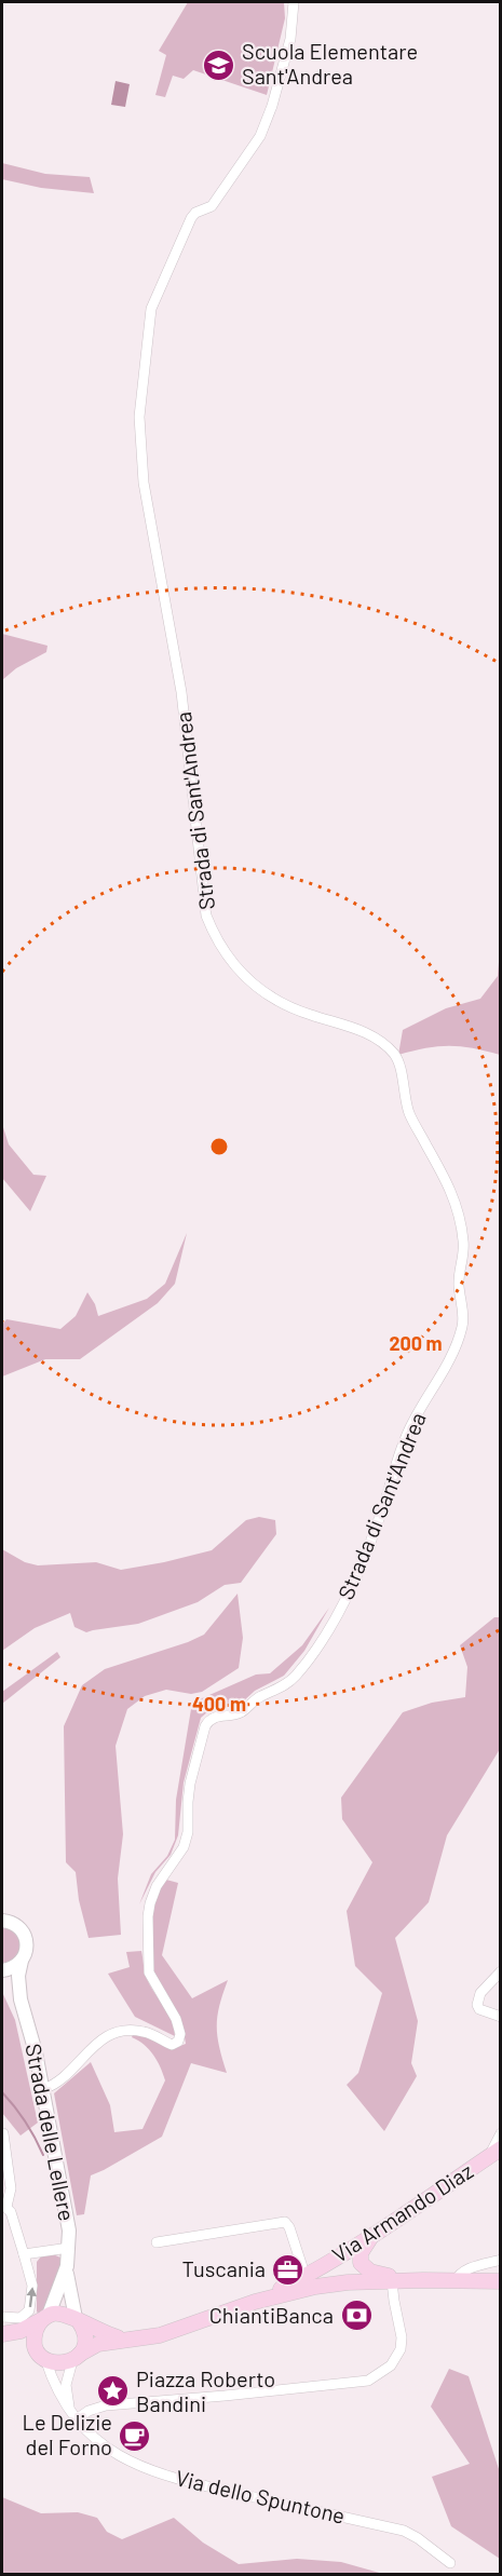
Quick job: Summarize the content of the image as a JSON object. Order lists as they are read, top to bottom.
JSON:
{
  "streets": {
    "main road": ["Via Armando Diaz"],
    "street": ["Strada di Sant'Andrea", "Strada delle Lellere", "Via dello Spuntone"]
  },
  "crossings": [
    ["Strada di Sant'Andrea", "Strada delle Lellere"],
    ["Strada delle Lellere", "Via Armando Diaz"],
    ["Strada delle Lellere", "Via dello Spuntone"],
    ["Via Armando Diaz", "Via dello Spuntone"]
  ],
  "places": {
    "school or university": ["Scuola Elementare Sant'Andrea"],
    "office": ["Tuscania"],
    "bank": ["ChiantiBanca"],
    "place": ["Piazza Roberto Bandini"],
    "cafe": ["Le Delizie del Forno"]
  },
  "rings": ["200 m", "400 m"]
}
